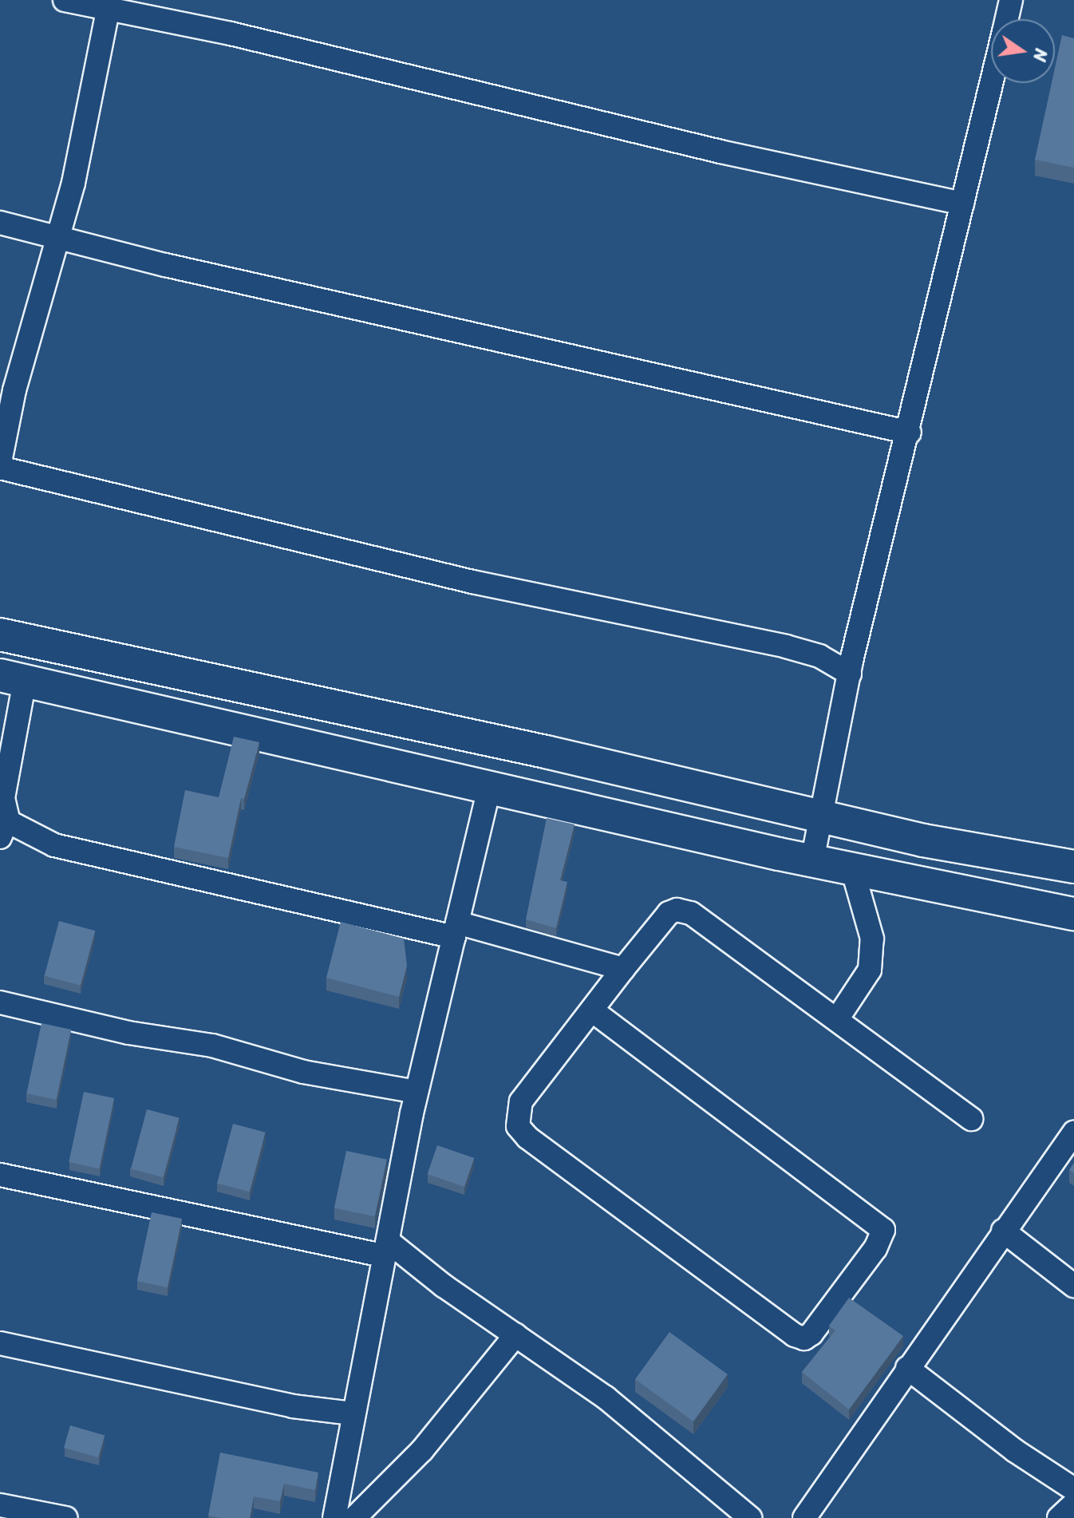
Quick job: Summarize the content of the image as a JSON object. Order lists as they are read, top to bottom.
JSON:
{
  "north": "right"
}
